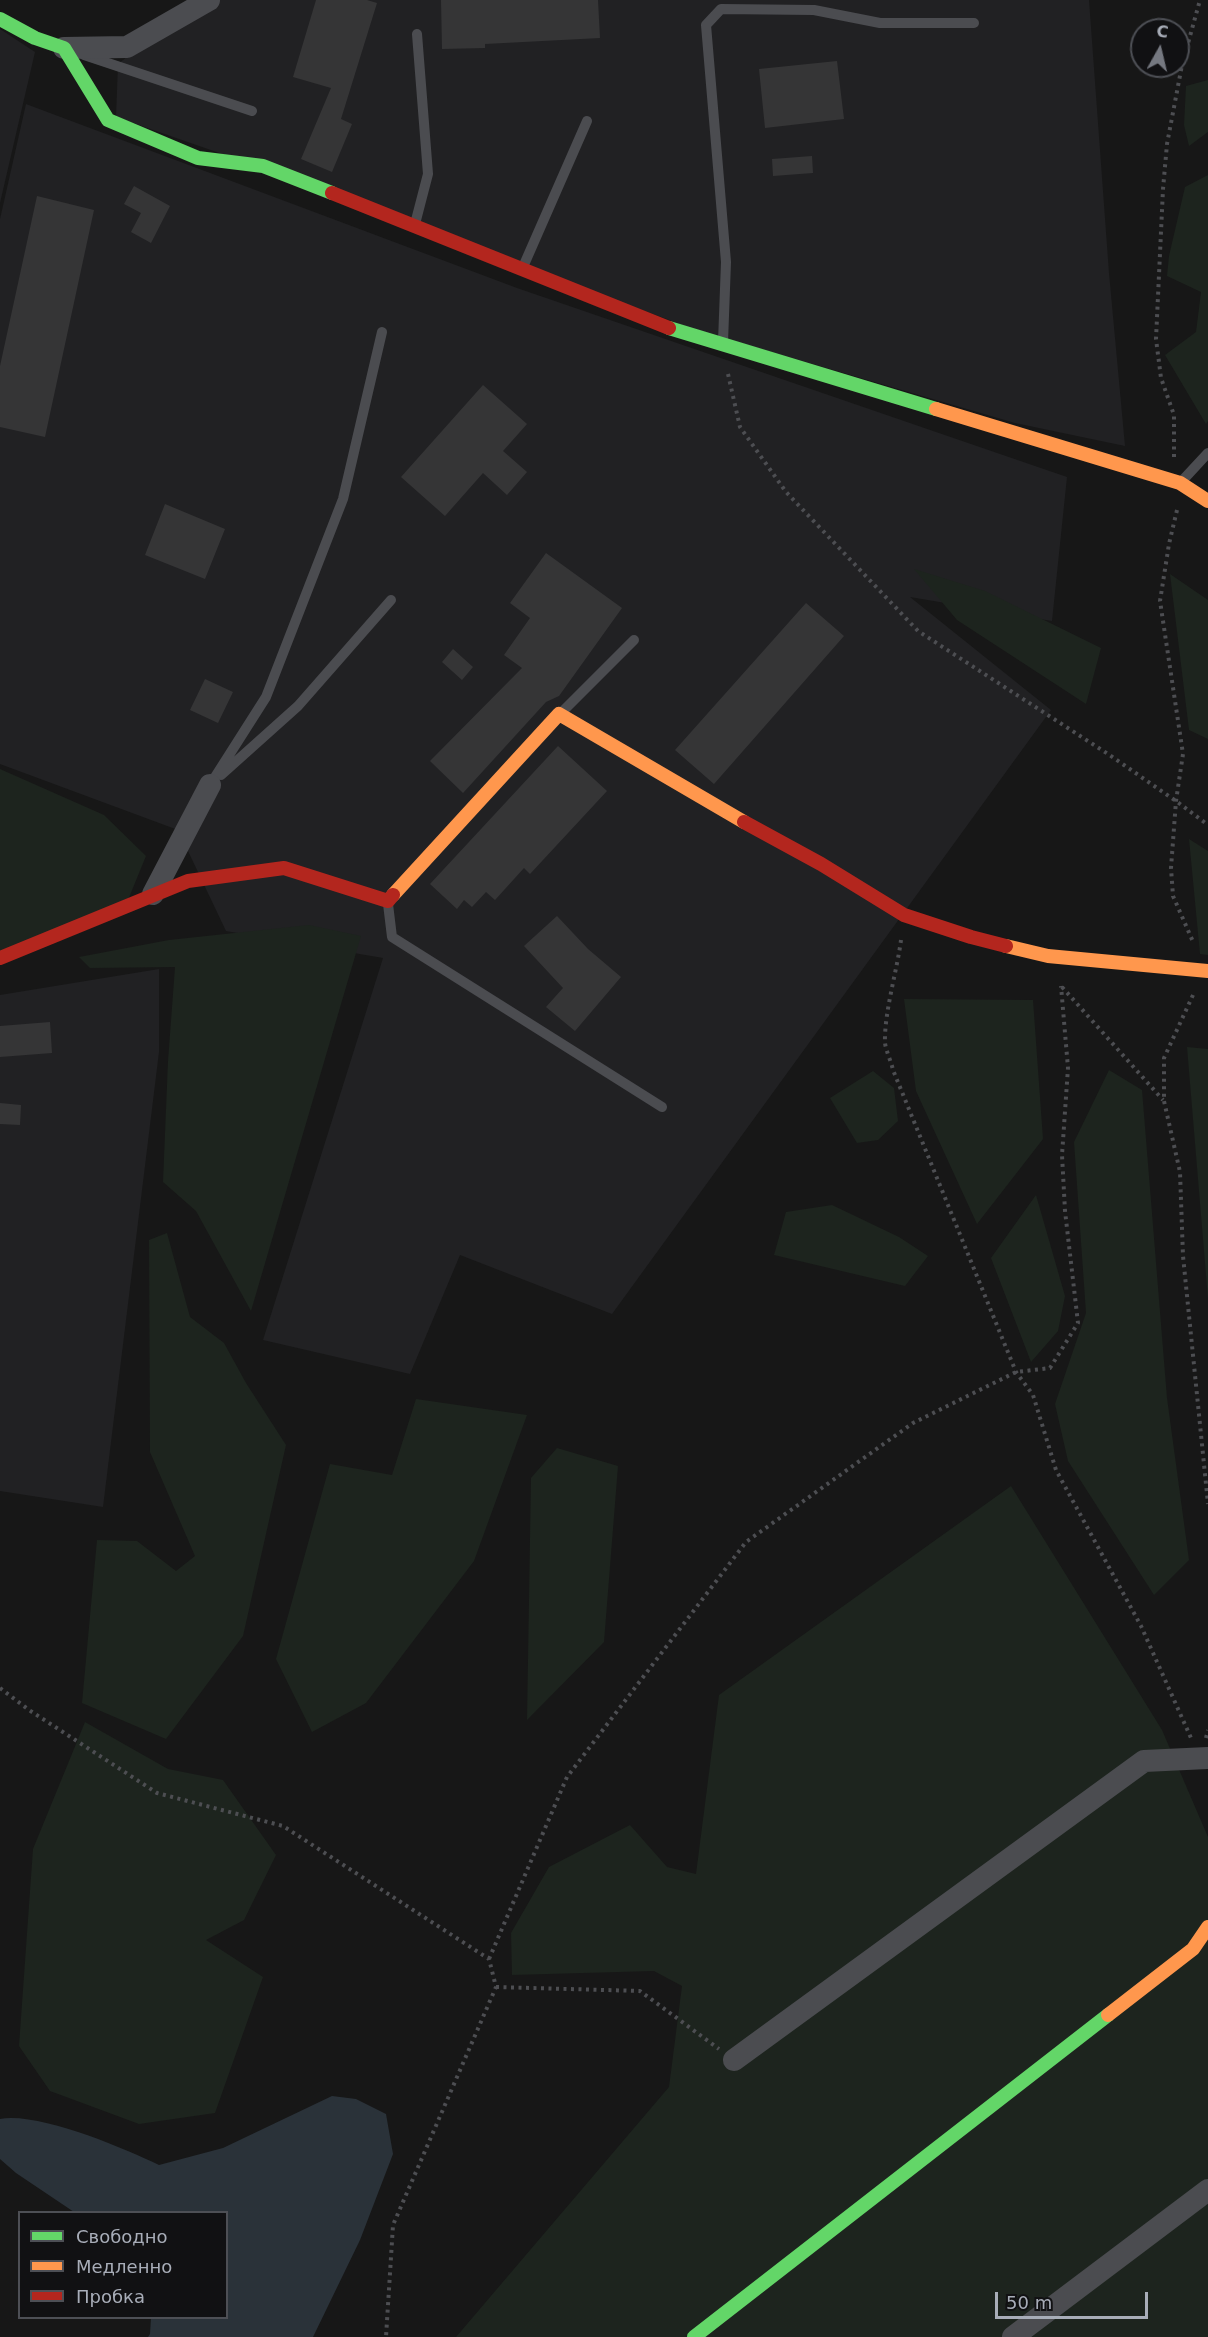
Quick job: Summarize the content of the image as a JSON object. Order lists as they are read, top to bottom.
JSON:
{
  "legend": ["Свободно", "Медленно", "Пробка"],
  "scale_bar": "50 m",
  "north": "top"
}
